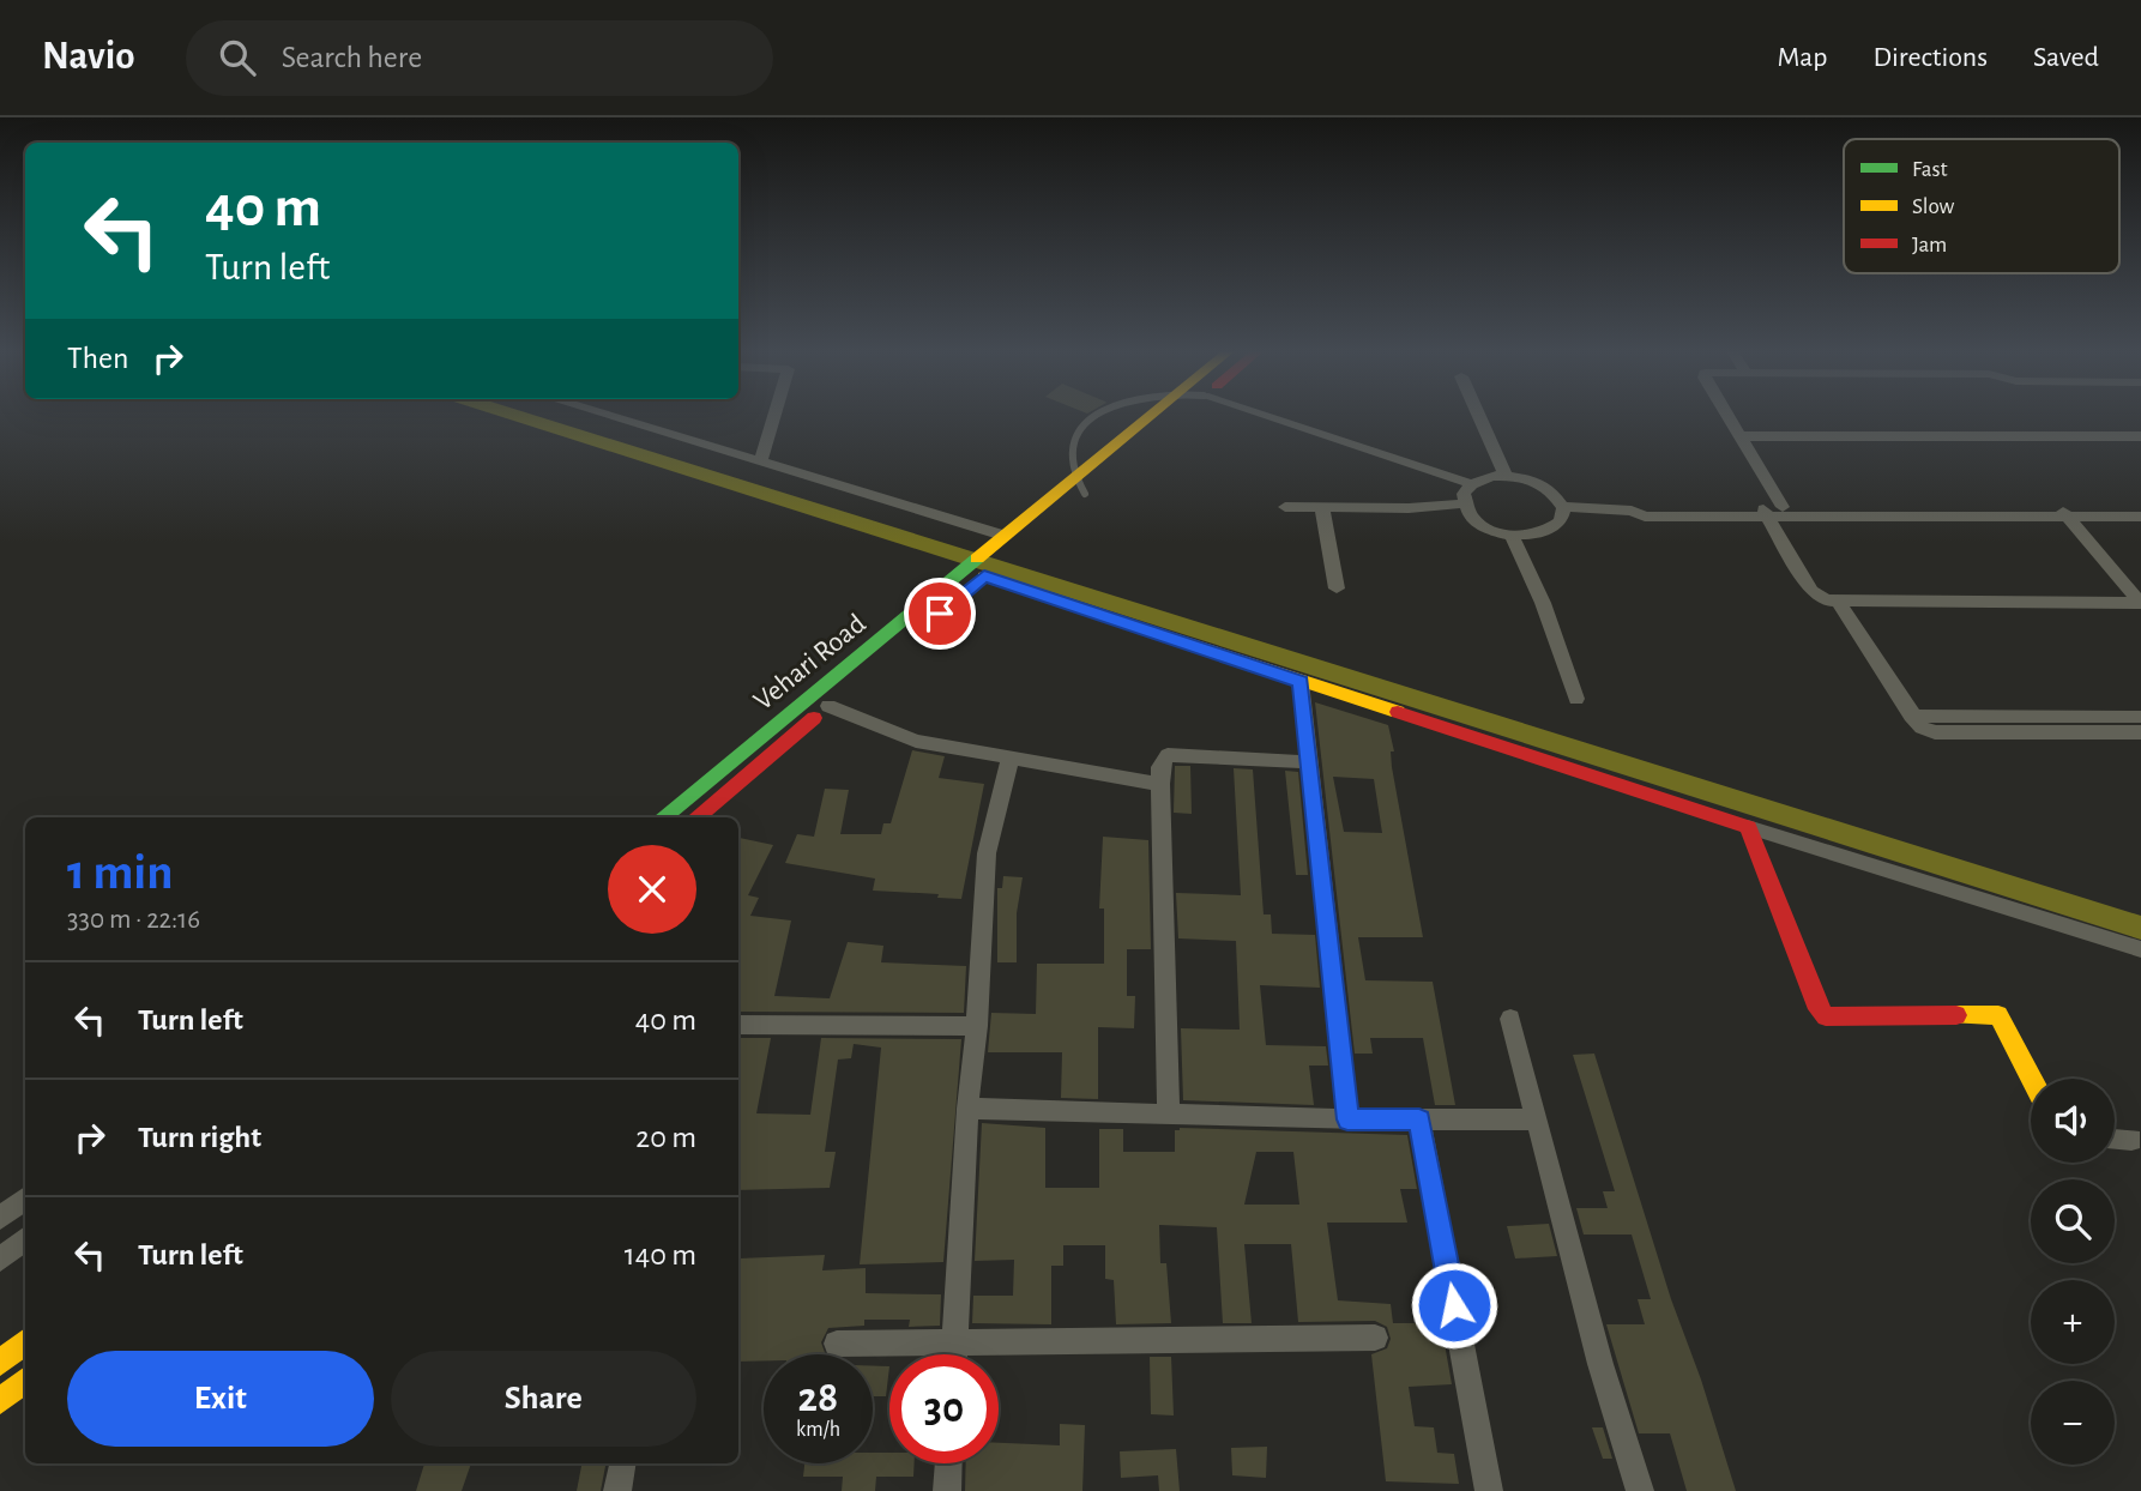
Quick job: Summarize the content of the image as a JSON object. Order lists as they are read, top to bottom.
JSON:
{
  "streets": {
    "main road": ["Vehari Road"]
  },
  "legend": ["Fast", "Slow", "Jam"],
  "page": {
    "header": "Navio",
    "search": "Search here",
    "nav": ["Map", "Directions", "Saved"],
    "turn": ["40 m", "Turn left"],
    "then": "Then",
    "heading": ["1 min", "330 m · 22:16"],
    "list": [
      {
        "name": "Turn left",
        "value": "40 m"
      },
      {
        "name": "Turn right",
        "value": "20 m"
      },
      {
        "name": "Turn left",
        "value": "140 m"
      }
    ],
    "map_buttons": ["+", "−"],
    "buttons": ["Exit", "Share"],
    "speed": "28 km/h",
    "limit": "30"
  }
}
